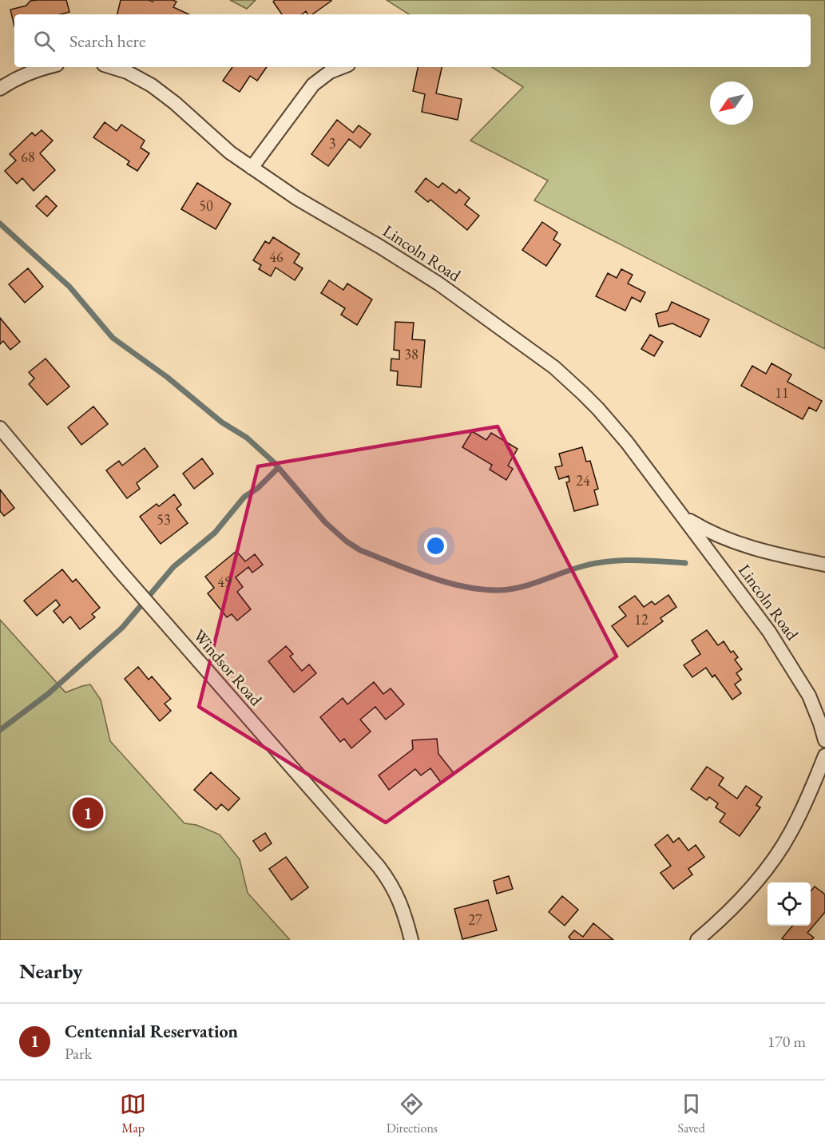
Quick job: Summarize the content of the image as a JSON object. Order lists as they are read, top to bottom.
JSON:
{
  "streets": {
    "street": ["Lincoln Road", "Windsor Road"]
  },
  "house_numbers": [
    "3",
    "68",
    "50",
    "46",
    "38",
    "11",
    "24",
    "53",
    "49",
    "12",
    "27"
  ],
  "north": "bottom left",
  "page": {
    "search": "Search here",
    "pins": "1",
    "heading": "Nearby",
    "list": [
      {
        "mark": "1",
        "name": "Centennial Reservation",
        "note": "Park",
        "value": "170 m"
      }
    ],
    "nav": ["Map", "Directions", "Saved"]
  }
}
